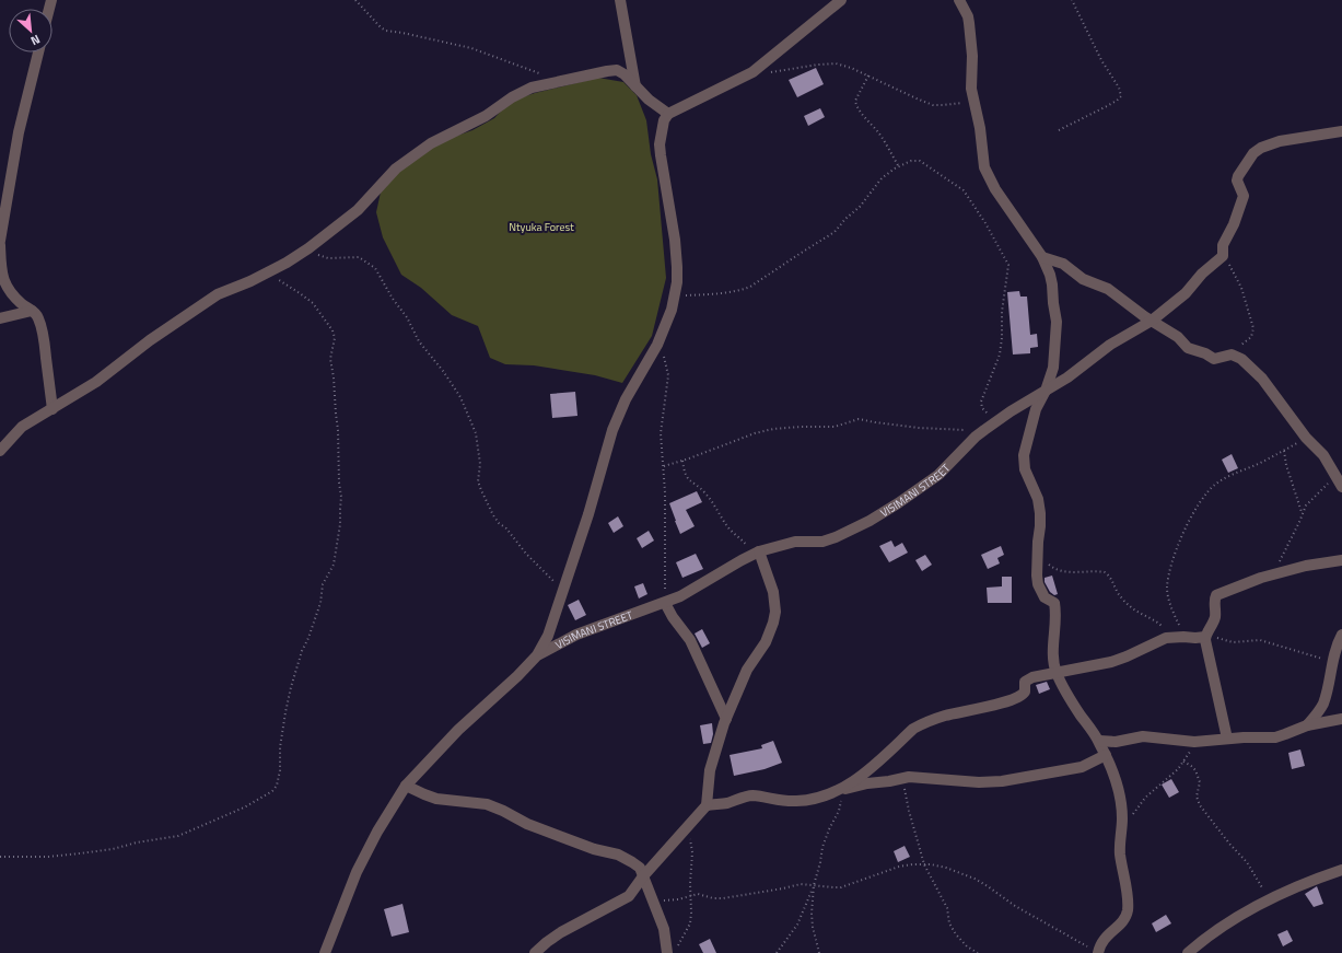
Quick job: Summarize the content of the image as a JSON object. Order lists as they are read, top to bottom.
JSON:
{
  "streets": {
    "street": ["VISIMANI STREET"]
  },
  "parks": ["Ntyuka Forest"],
  "north": "bottom right"
}
